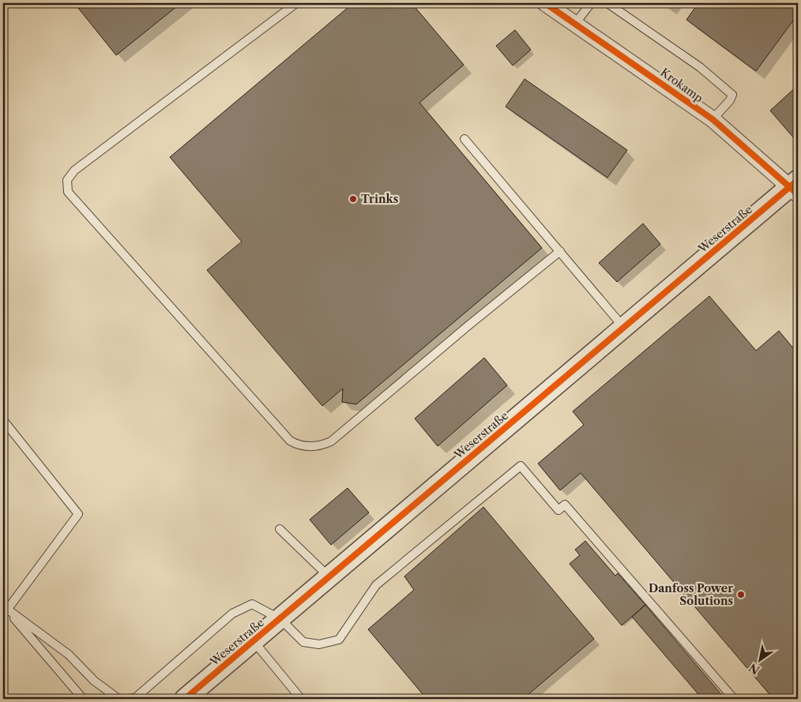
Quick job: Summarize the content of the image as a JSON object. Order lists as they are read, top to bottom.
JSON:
{
  "streets": {
    "street": ["Krokamp", "Weserstraße"]
  },
  "crossings": [
    ["Krokamp", "Weserstraße"]
  ],
  "places": ["Trinks", "Danfoss Power Solutions"],
  "north": "bottom left"
}
